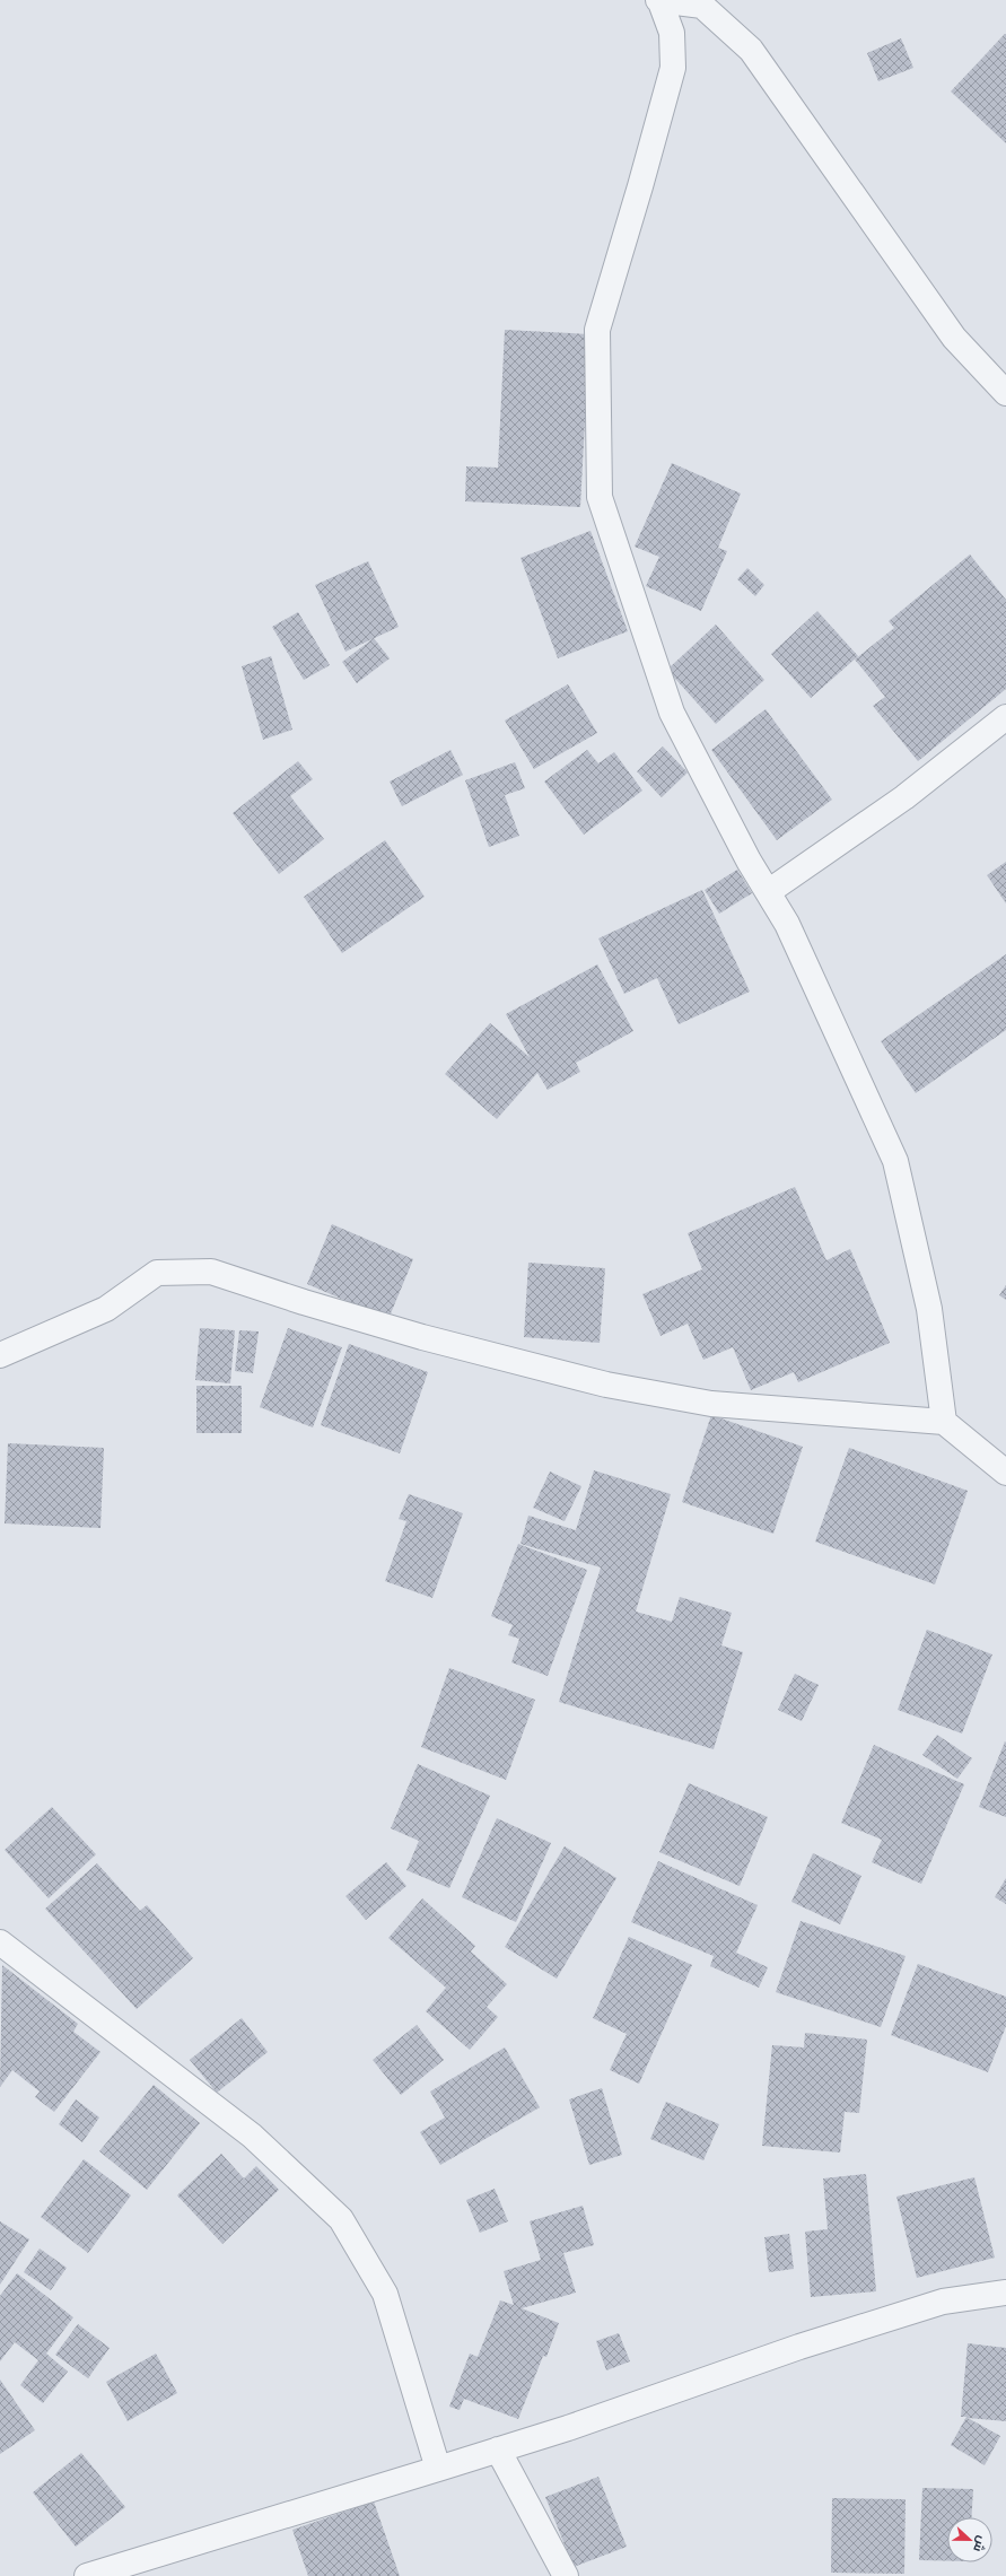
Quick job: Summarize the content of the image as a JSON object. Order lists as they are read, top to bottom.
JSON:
{
  "north": "right"
}
